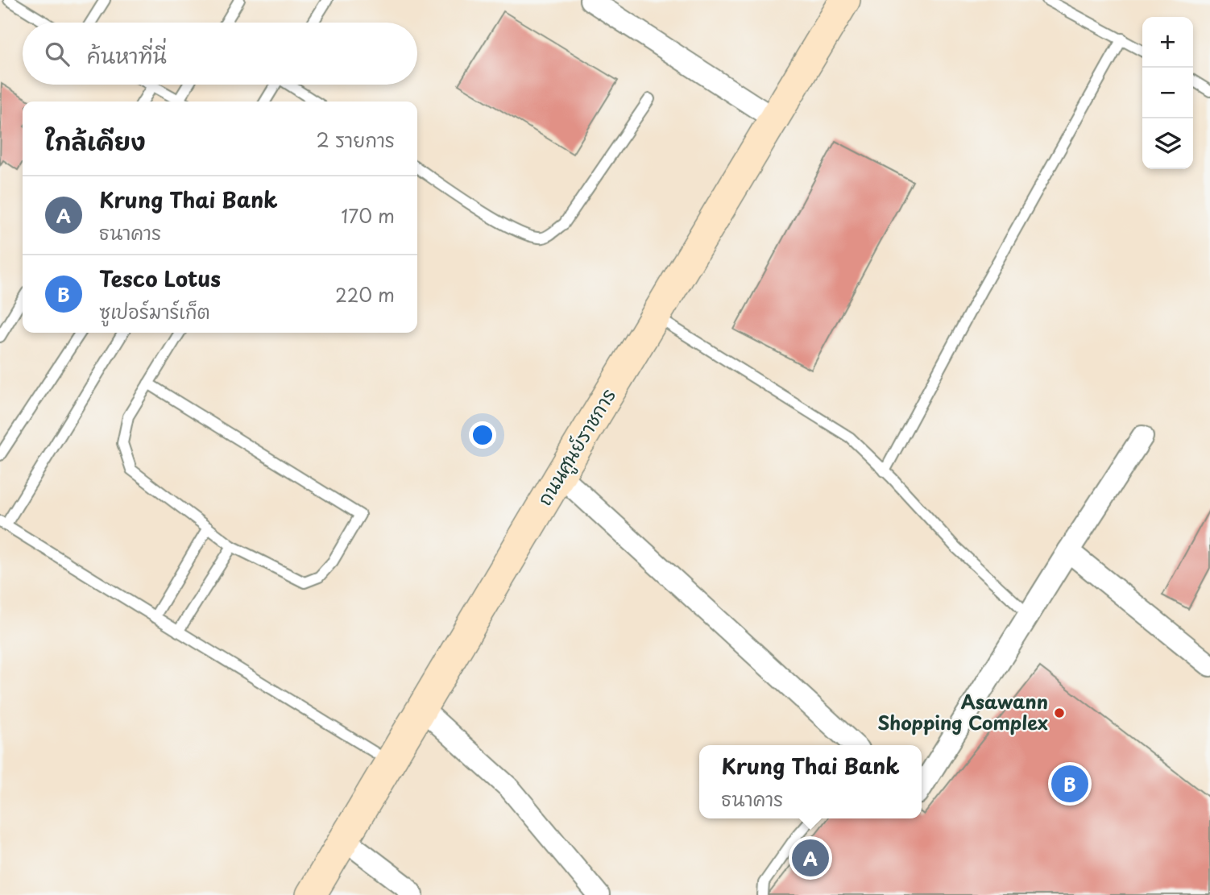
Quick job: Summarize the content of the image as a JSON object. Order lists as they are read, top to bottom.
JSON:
{
  "streets": {
    "street": ["ถนนศูนย์ราชการ"]
  },
  "places": ["Asawann Shopping Complex"],
  "page": {
    "map_buttons": ["+", "−"],
    "search": "ค้นหาที่นี่",
    "heading": ["ใกล้เคียง", "2 รายการ"],
    "list": [
      {
        "mark": "A",
        "name": "Krung Thai Bank",
        "note": "ธนาคาร",
        "value": "170 m"
      },
      {
        "mark": "B",
        "name": "Tesco Lotus",
        "note": "ซูเปอร์มาร์เก็ต",
        "value": "220 m"
      }
    ],
    "popup": ["Krung Thai Bank", "ธนาคาร"],
    "pins": ["B", "A"]
  }
}
